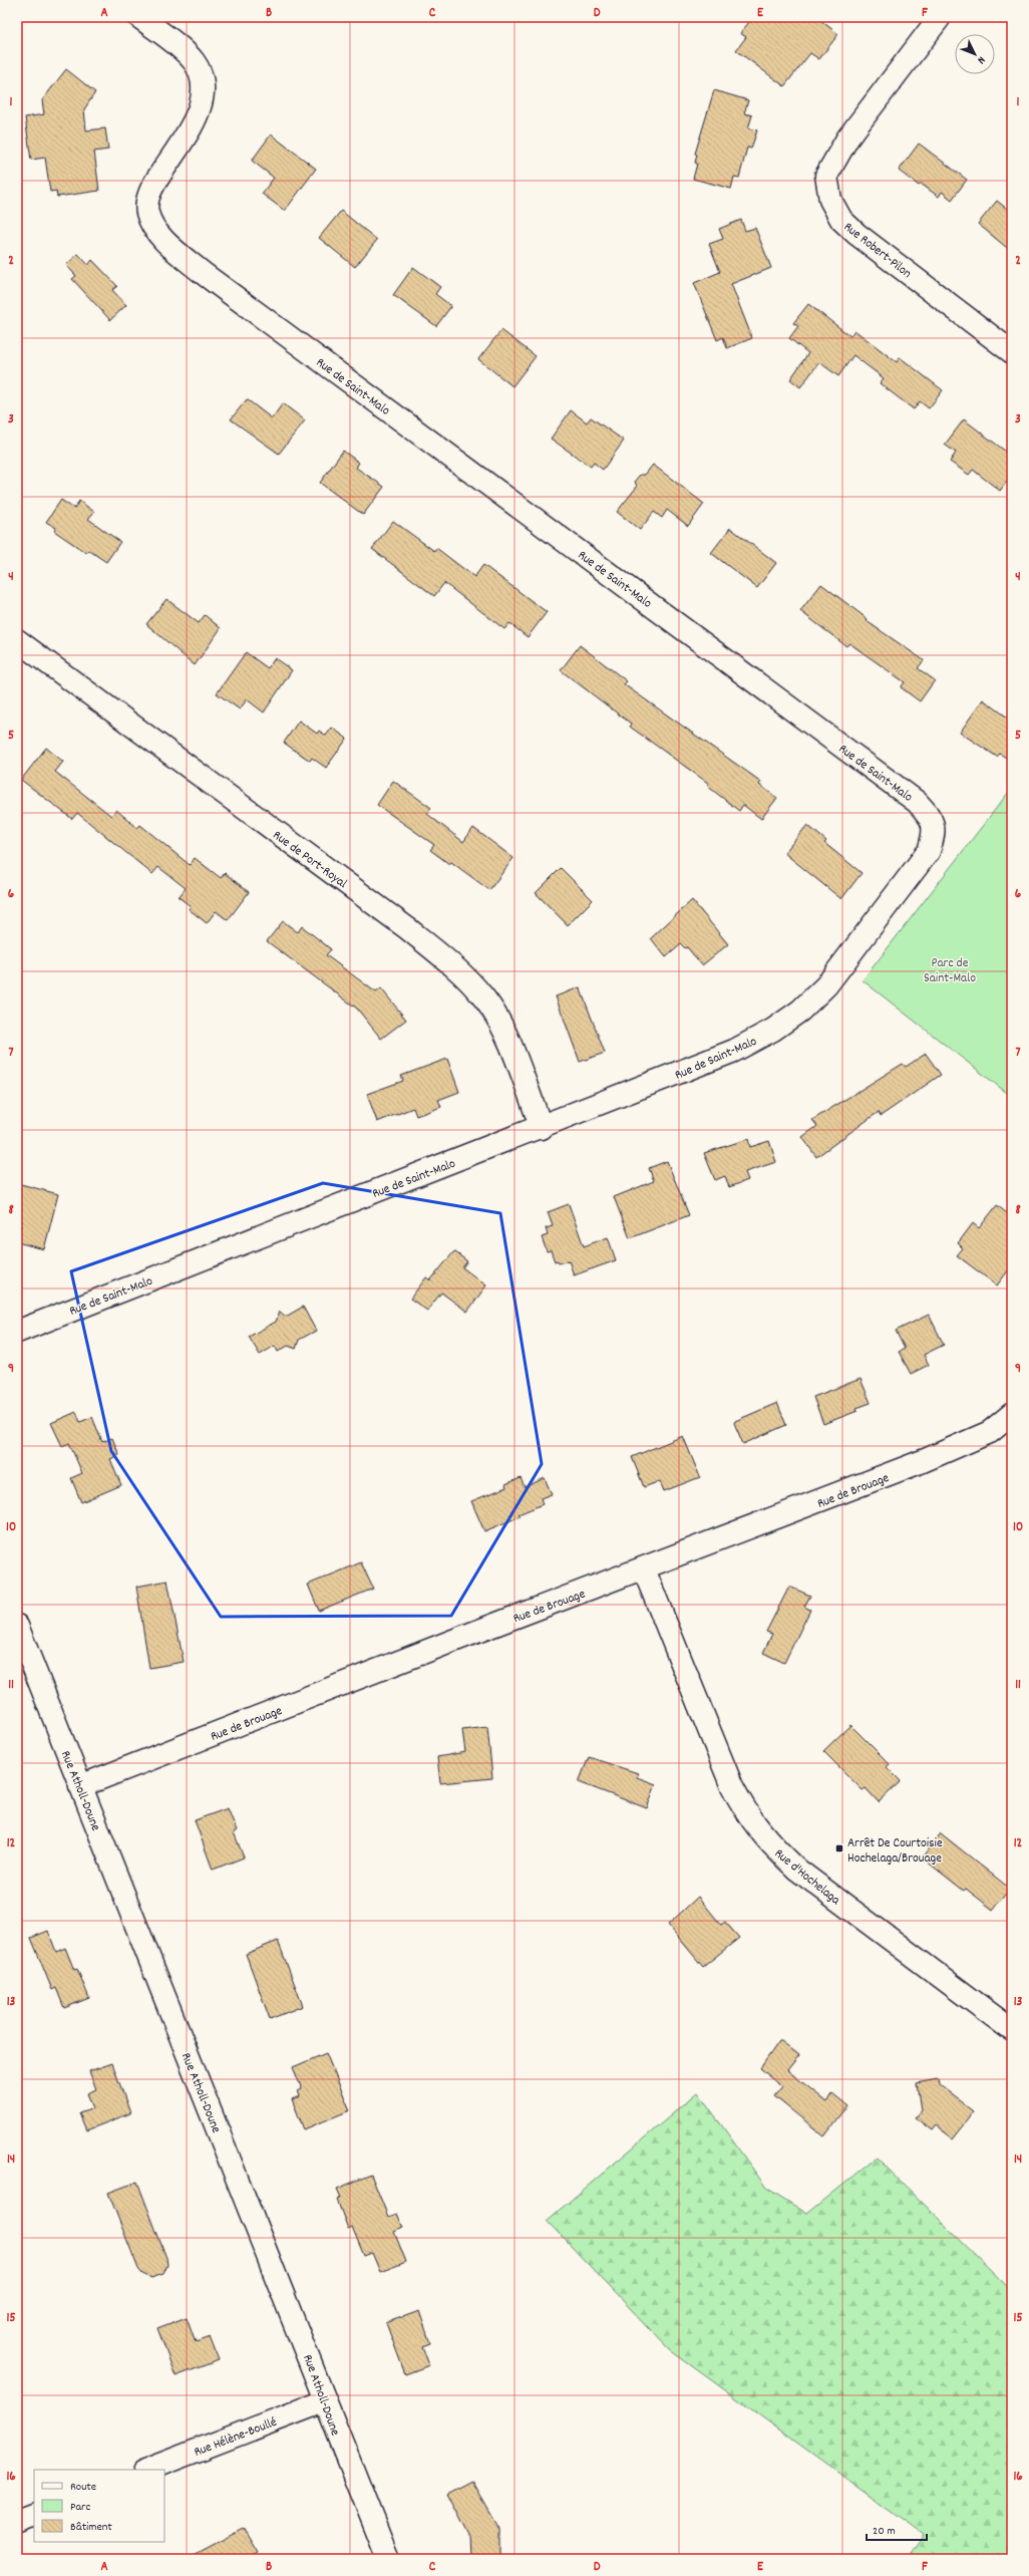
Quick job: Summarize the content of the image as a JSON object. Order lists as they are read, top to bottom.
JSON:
{
  "streets": {
    "street": [
      "Rue Robert-Pilon",
      "Rue de Saint-Malo",
      "Rue de Port-Royal",
      "Rue de Brouage",
      "Rue Atholl-Doune",
      "Rue d'Hochelaga",
      "Rue Hélène-Boullé"
    ]
  },
  "crossings": [
    ["Rue de Saint-Malo", "Rue de Port-Royal"],
    ["Rue de Brouage", "Rue Atholl-Doune"],
    ["Rue de Brouage", "Rue d'Hochelaga"],
    ["Rue Atholl-Doune", "Rue Hélène-Boullé"]
  ],
  "parks": ["Parc de Saint-Malo"],
  "places": {
    "transit": ["Arrêt De Courtoisie Hochelaga/Brouage"]
  },
  "legend": ["Route", "Parc", "Bâtiment"],
  "scale_bar": "20 m",
  "north": "bottom right",
  "grid": {
    "columns": [
      "A",
      "B",
      "C",
      "D",
      "E",
      "F"
    ],
    "rows": [
      "1",
      "2",
      "3",
      "4",
      "5",
      "6",
      "7",
      "8",
      "9",
      "10",
      "11",
      "12",
      "13",
      "14",
      "15",
      "16"
    ]
  }
}
